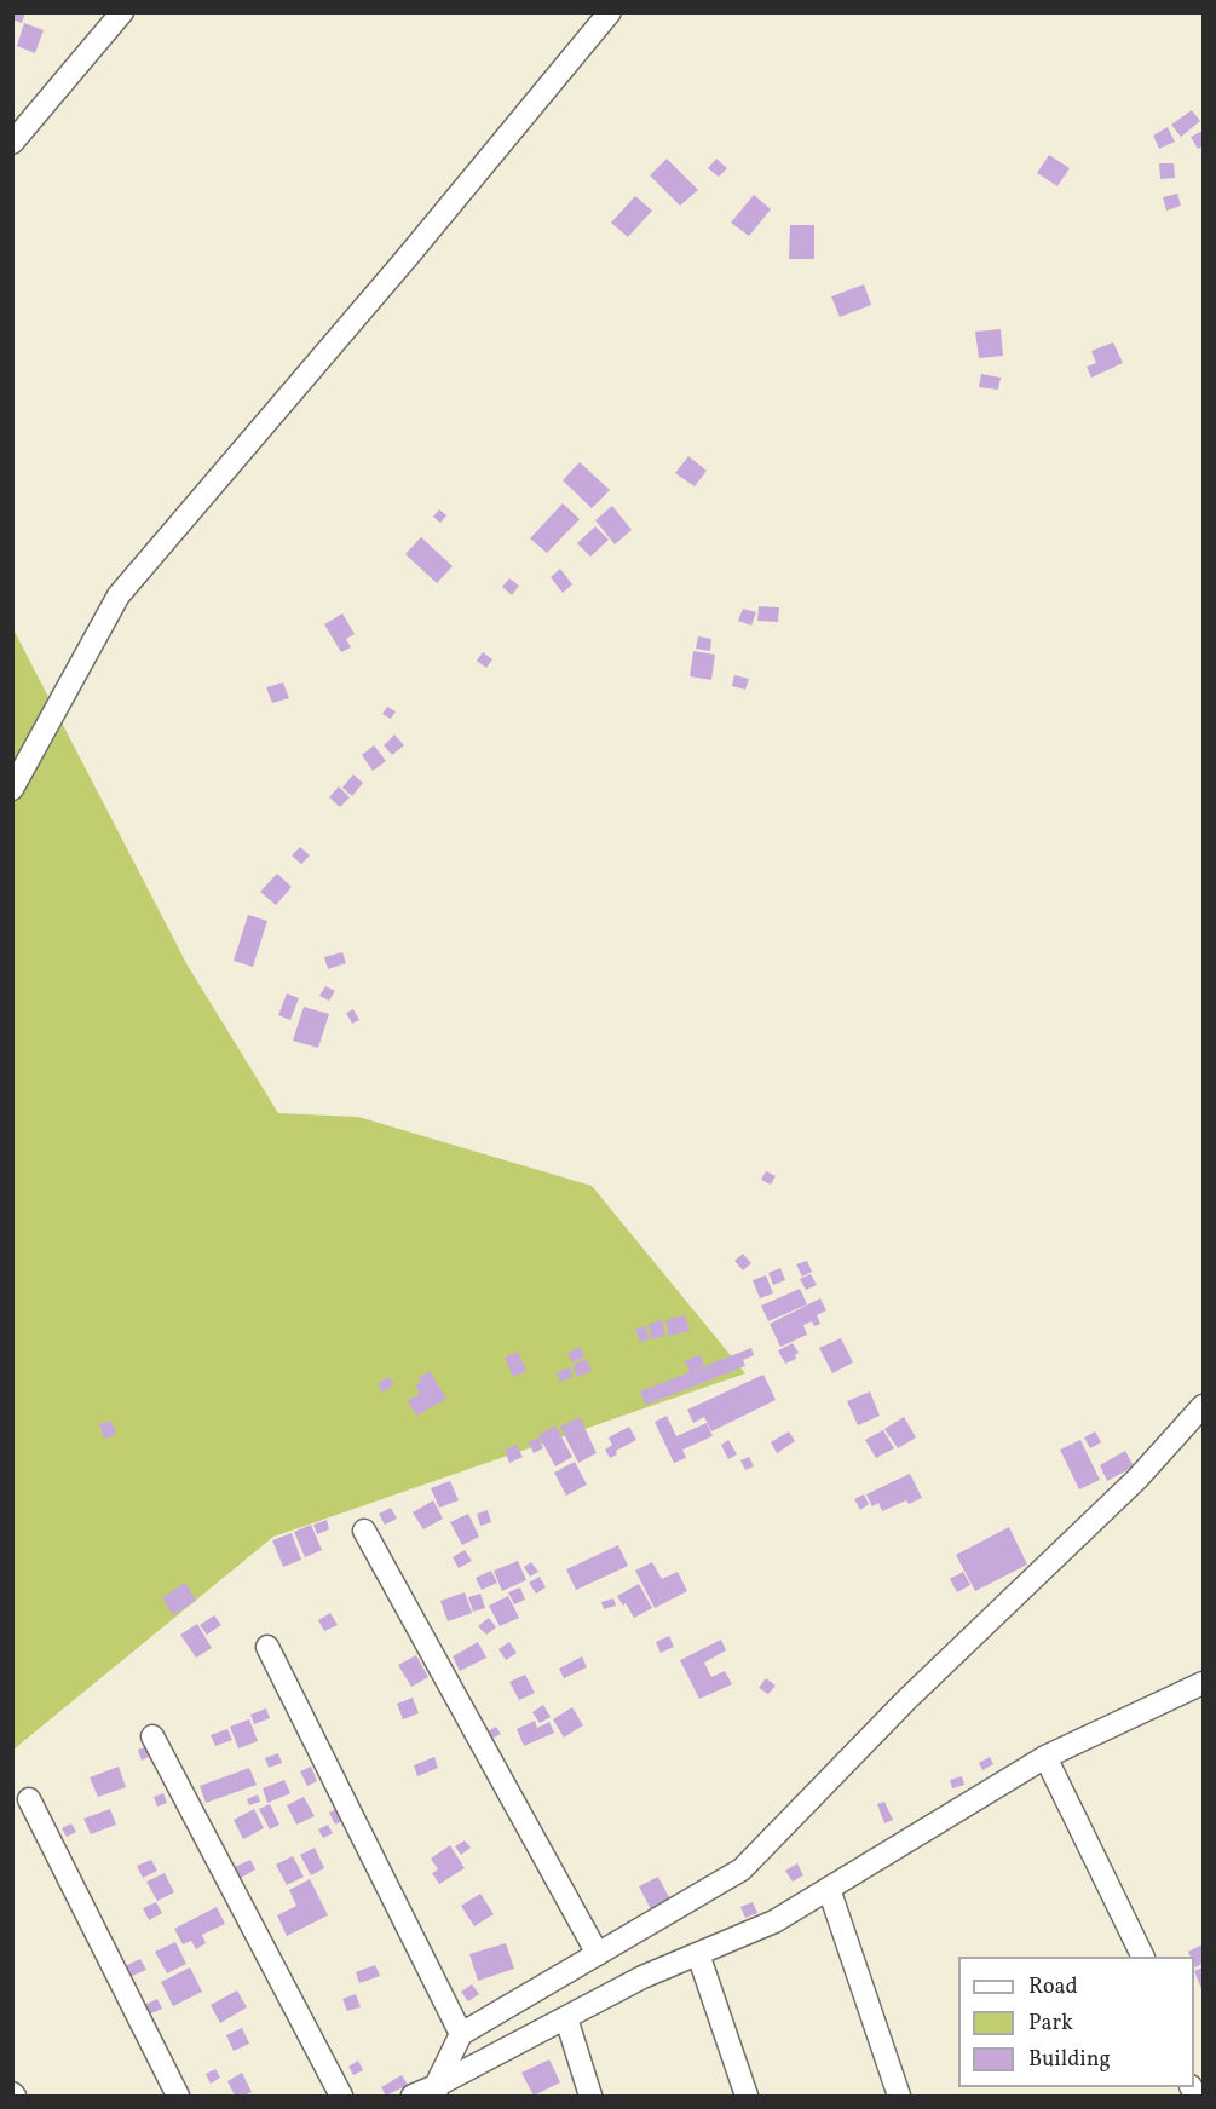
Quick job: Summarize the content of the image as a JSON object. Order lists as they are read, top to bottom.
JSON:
{
  "legend": ["Road", "Park", "Building"]
}
